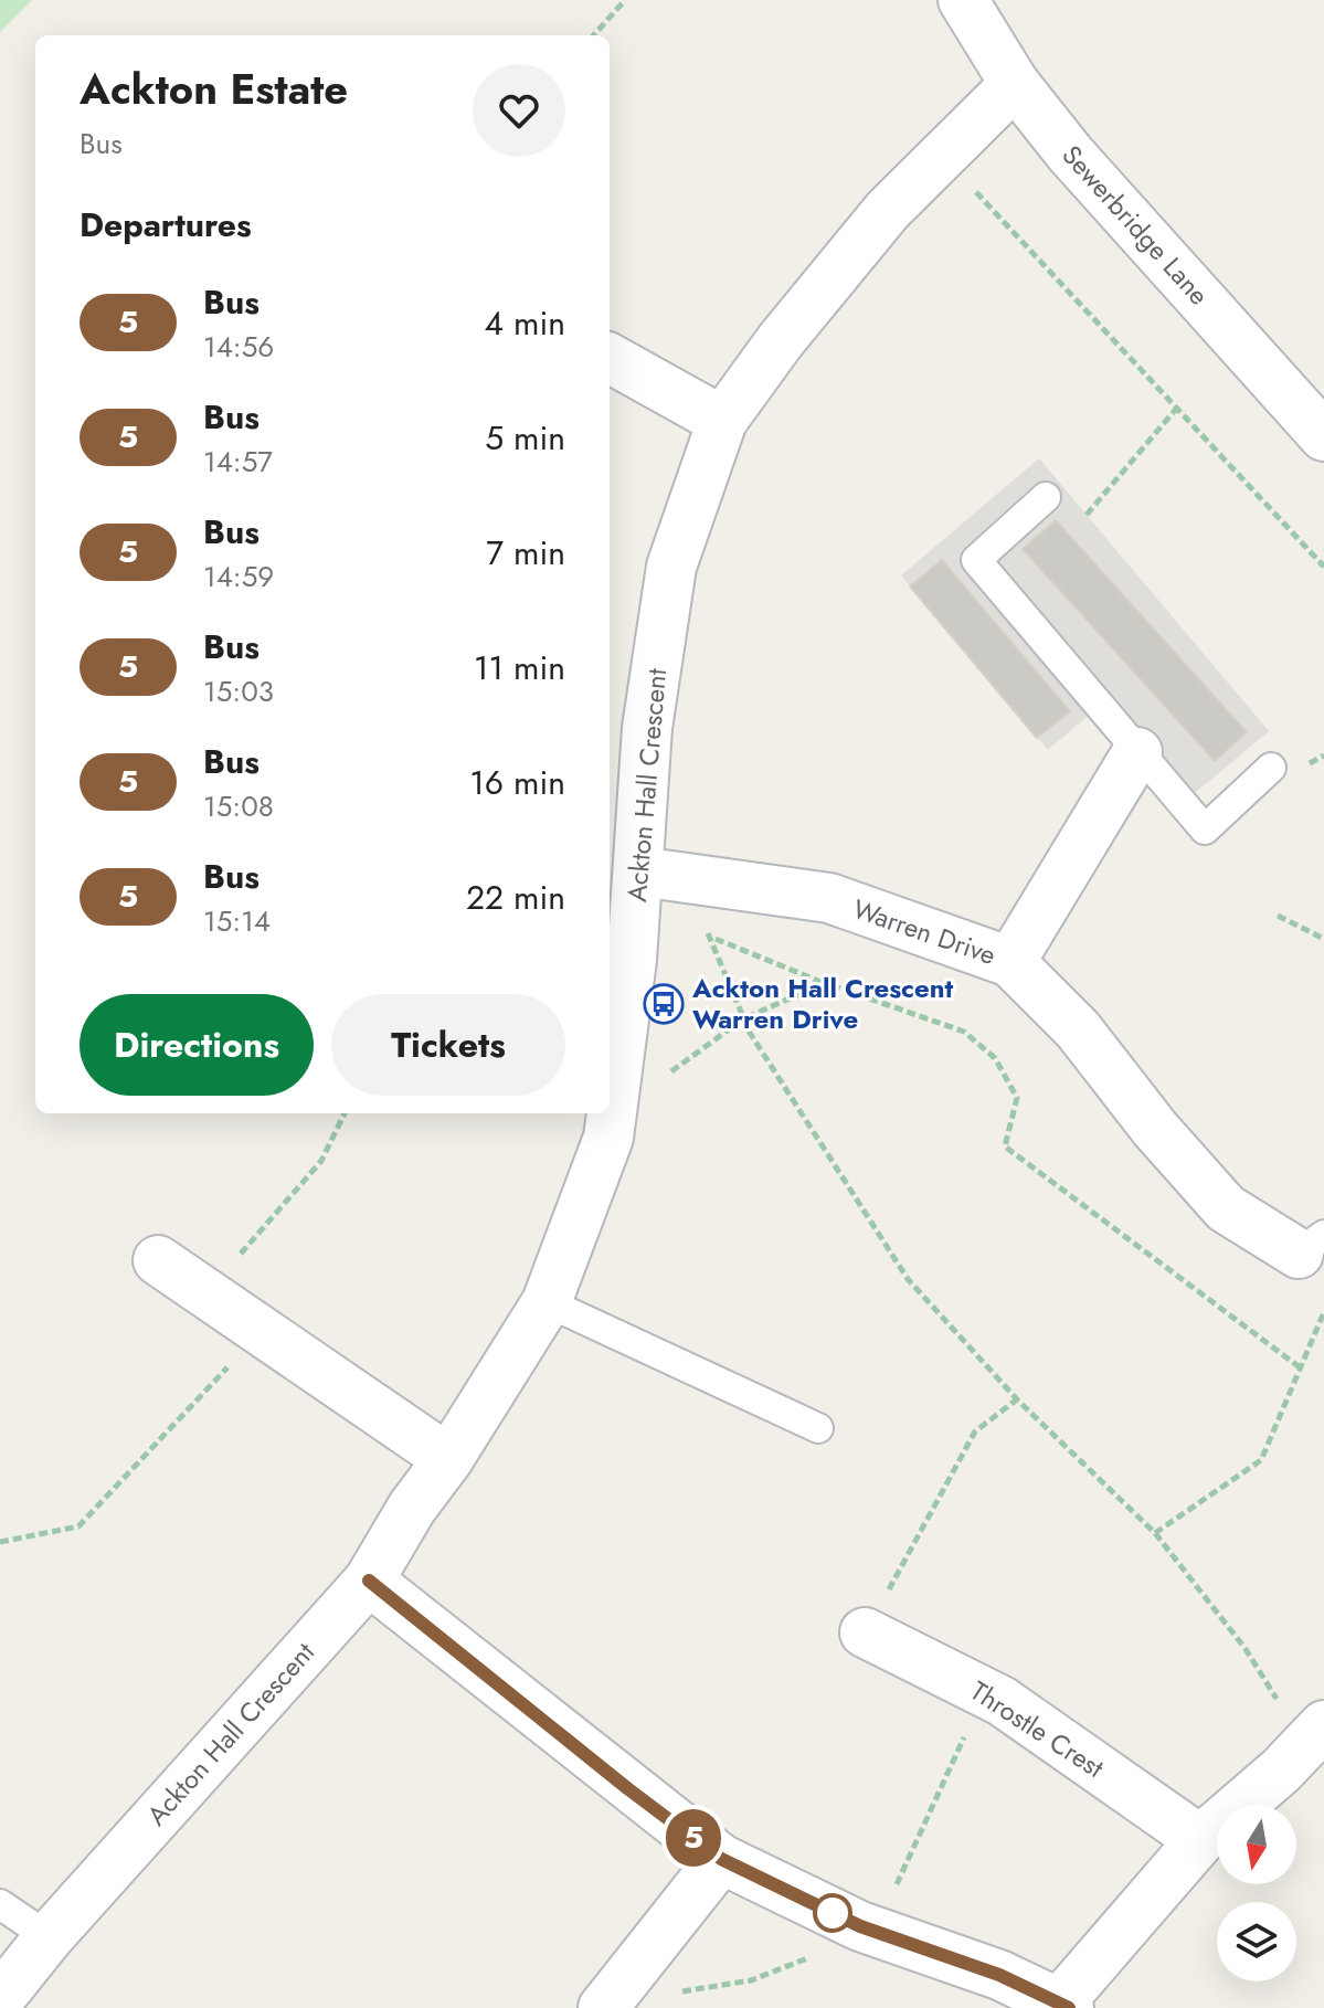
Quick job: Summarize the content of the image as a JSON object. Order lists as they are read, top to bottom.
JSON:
{
  "streets": {
    "street": [
      "Sewerbridge Lane",
      "Ackton Hall Crescent",
      "Warren Drive",
      "Throstle Crest"
    ]
  },
  "crossings": [
    ["Sewerbridge Lane", "Ackton Hall Crescent"],
    ["Ackton Hall Crescent", "Warren Drive"]
  ],
  "places": {
    "bus stop": ["Ackton Hall Crescent Warren Drive"]
  },
  "lines": ["bus line 5"],
  "north": "bottom",
  "page": {
    "on_map": "5",
    "heading": [
      ["Ackton Estate", "Bus"],
      "Departures"
    ],
    "list": [
      {
        "mark": "5",
        "name": "Bus",
        "note": "14:56",
        "value": "4 min"
      },
      {
        "mark": "5",
        "name": "Bus",
        "note": "14:57",
        "value": "5 min"
      },
      {
        "mark": "5",
        "name": "Bus",
        "note": "14:59",
        "value": "7 min"
      },
      {
        "mark": "5",
        "name": "Bus",
        "note": "15:03",
        "value": "11 min"
      },
      {
        "mark": "5",
        "name": "Bus",
        "note": "15:08",
        "value": "16 min"
      },
      {
        "mark": "5",
        "name": "Bus",
        "note": "15:14",
        "value": "22 min"
      }
    ],
    "buttons": ["Directions", "Tickets"]
  }
}
